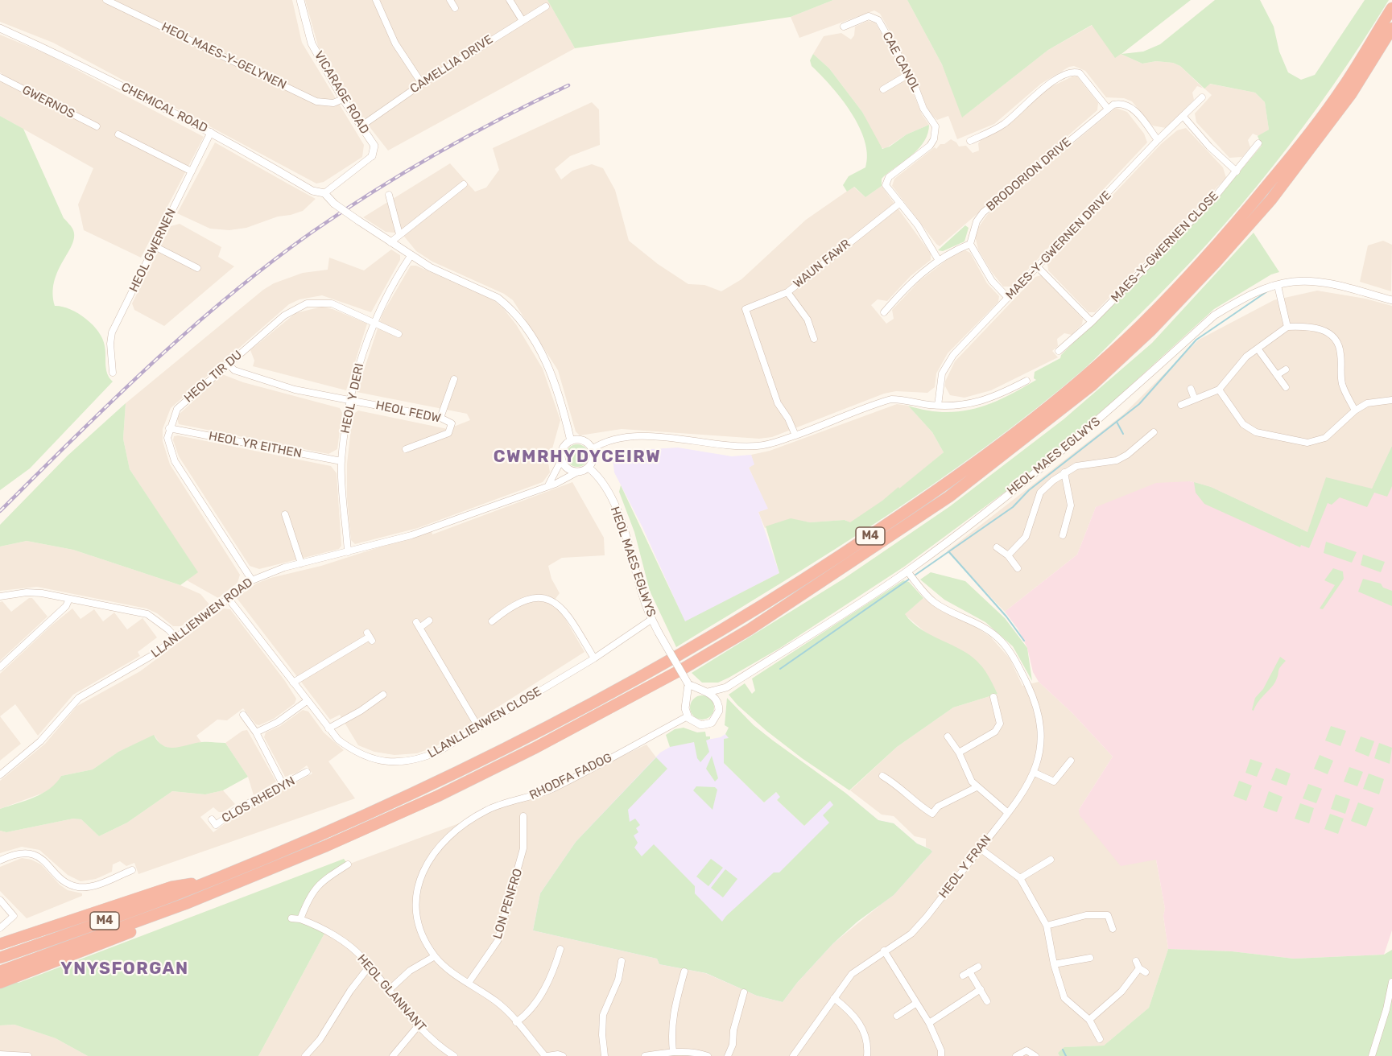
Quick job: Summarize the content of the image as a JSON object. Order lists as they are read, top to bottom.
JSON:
{
  "streets": {
    "highway": ["M4"],
    "street": [
      "HEOL MAES-Y-GELYNEN",
      "CAE CANOL",
      "CAMELLIA DRIVE",
      "VICARAGE ROAD",
      "GWERNOS",
      "CHEMICAL ROAD",
      "BRODORION DRIVE",
      "MAES-Y-GWERNEN DRIVE",
      "MAES-Y-GWERNEN CLOSE",
      "HEOL GWERNEN",
      "WAUN FAWR",
      "HEOL TIR DU",
      "HEOL Y DERI",
      "HEOL FEDW",
      "HEOL YR EITHEN",
      "HEOL MAES EGLWYS",
      "LLANLLIENWEN ROAD",
      "LLANLLIENWEN CLOSE",
      "RHODFA FADOG",
      "CLOS RHEDYN",
      "HEOL Y FRAN",
      "LON PENFRO",
      "HEOL GLANNANT"
    ]
  },
  "crossings": [
    ["HEOL MAES-Y-GELYNEN", "VICARAGE ROAD"],
    ["CAE CANOL", "WAUN FAWR"],
    ["CAMELLIA DRIVE", "VICARAGE ROAD"],
    ["CHEMICAL ROAD", "HEOL GWERNEN"],
    ["HEOL TIR DU", "HEOL Y DERI"],
    ["HEOL TIR DU", "HEOL FEDW"],
    ["HEOL TIR DU", "HEOL YR EITHEN"],
    ["HEOL TIR DU", "LLANLLIENWEN ROAD"],
    ["HEOL Y DERI", "HEOL FEDW"],
    ["HEOL Y DERI", "HEOL YR EITHEN"],
    ["HEOL Y DERI", "LLANLLIENWEN ROAD"],
    ["HEOL MAES EGLWYS", "LLANLLIENWEN ROAD"],
    ["HEOL MAES EGLWYS", "LLANLLIENWEN CLOSE"],
    ["HEOL MAES EGLWYS", "RHODFA FADOG"],
    ["HEOL MAES EGLWYS", "HEOL Y FRAN"],
    ["LLANLLIENWEN ROAD", "LLANLLIENWEN CLOSE"],
    ["RHODFA FADOG", "LON PENFRO"]
  ],
  "districts": ["CWMRHYDYCEIRW", "YNYSFORGAN"]
}
